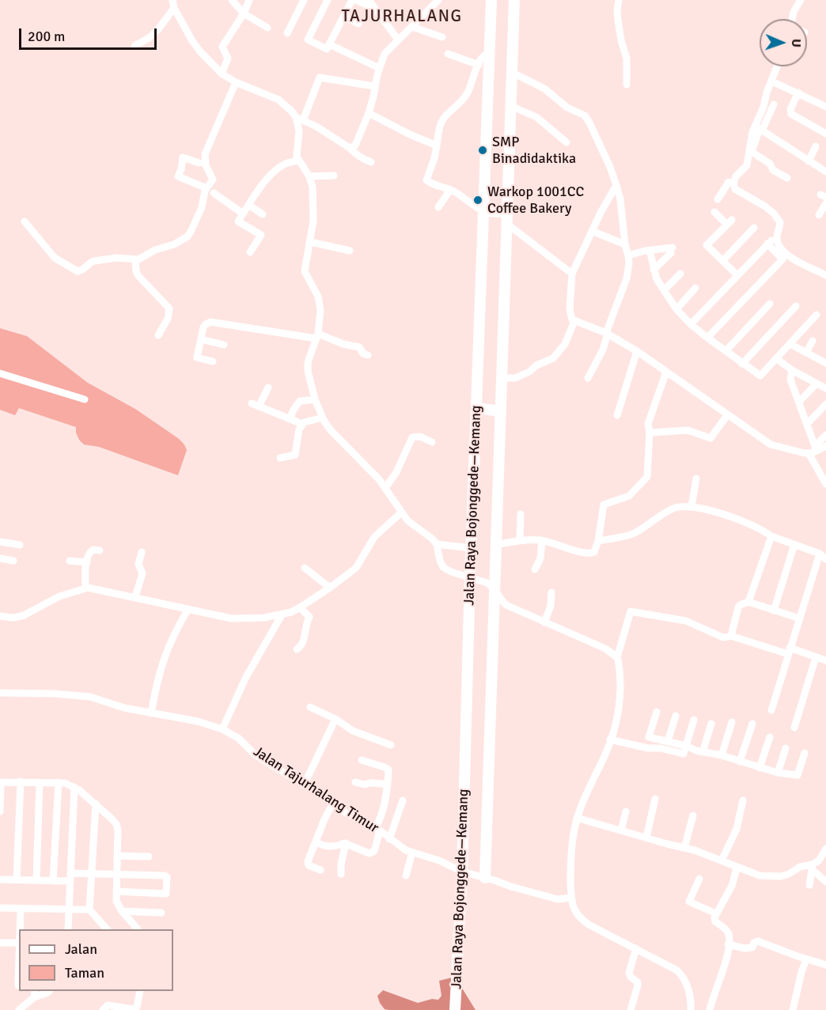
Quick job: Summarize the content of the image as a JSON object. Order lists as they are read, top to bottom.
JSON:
{
  "streets": {
    "highway": ["Jalan Raya Bojonggede—Kemang"],
    "street": ["Jalan Tajurhalang Timur"]
  },
  "crossings": [
    ["Jalan Raya Bojonggede—Kemang", "Jalan Tajurhalang Timur"]
  ],
  "districts": ["TAJURHALANG"],
  "places": ["SMP Binadidaktika", "Warkop 1001CC Coffee Bakery"],
  "legend": ["Jalan", "Taman"],
  "scale_bar": "200 m",
  "north": "right"
}
